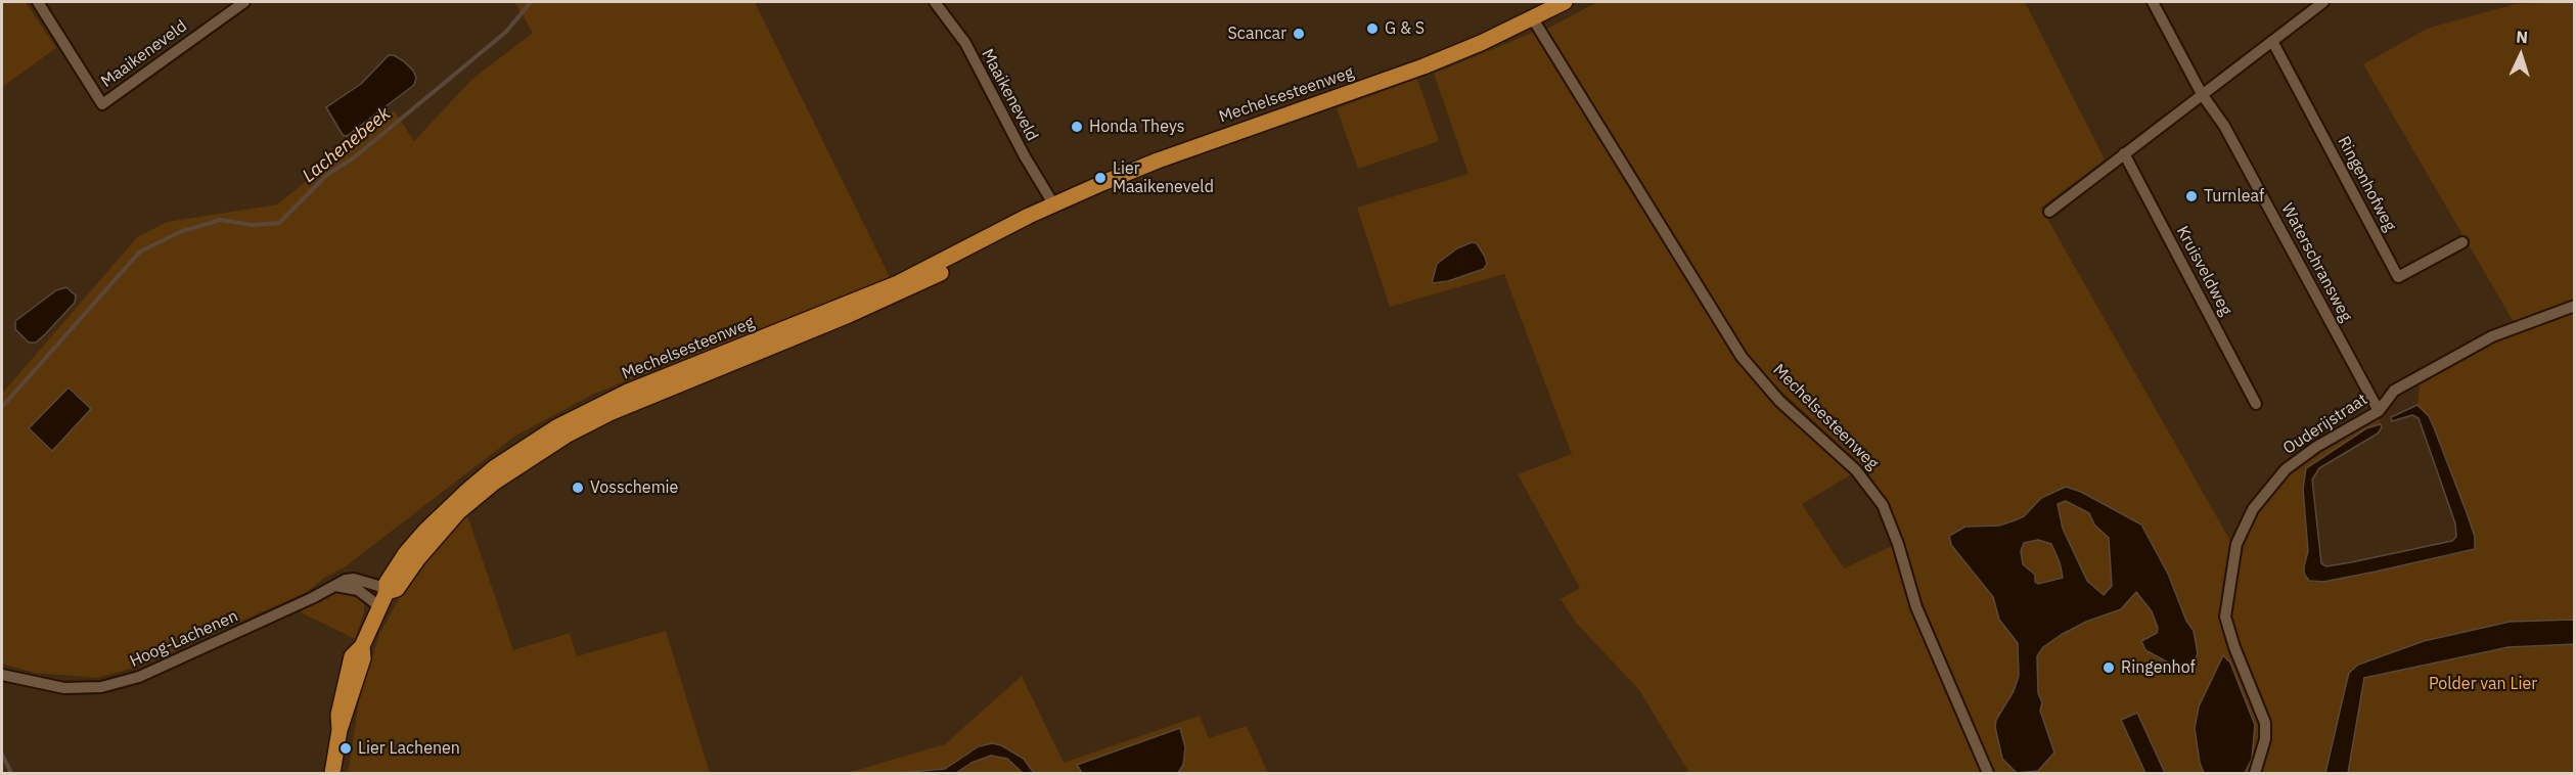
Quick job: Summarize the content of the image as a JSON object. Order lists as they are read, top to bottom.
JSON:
{
  "streets": {
    "main road": ["Mechelsesteenweg"],
    "street": [
      "Maaikeneveld",
      "Ringenhofweg",
      "Waterschransweg",
      "Kruisveldweg",
      "Ouderijstraat",
      "Hoog-Lachenen"
    ]
  },
  "crossings": [
    ["Maaikeneveld", "Mechelsesteenweg"],
    ["Mechelsesteenweg", "Hoog-Lachenen"],
    ["Waterschransweg", "Ouderijstraat"]
  ],
  "water": ["Lachenebeek"],
  "parks": ["Polder van Lier"],
  "places": [
    "G & S",
    "Scancar",
    "Honda Theys",
    "Lier Maaikeneveld",
    "Turnleaf",
    "Vosschemie",
    "Ringenhof",
    "Lier Lachenen"
  ],
  "north": "top"
}
